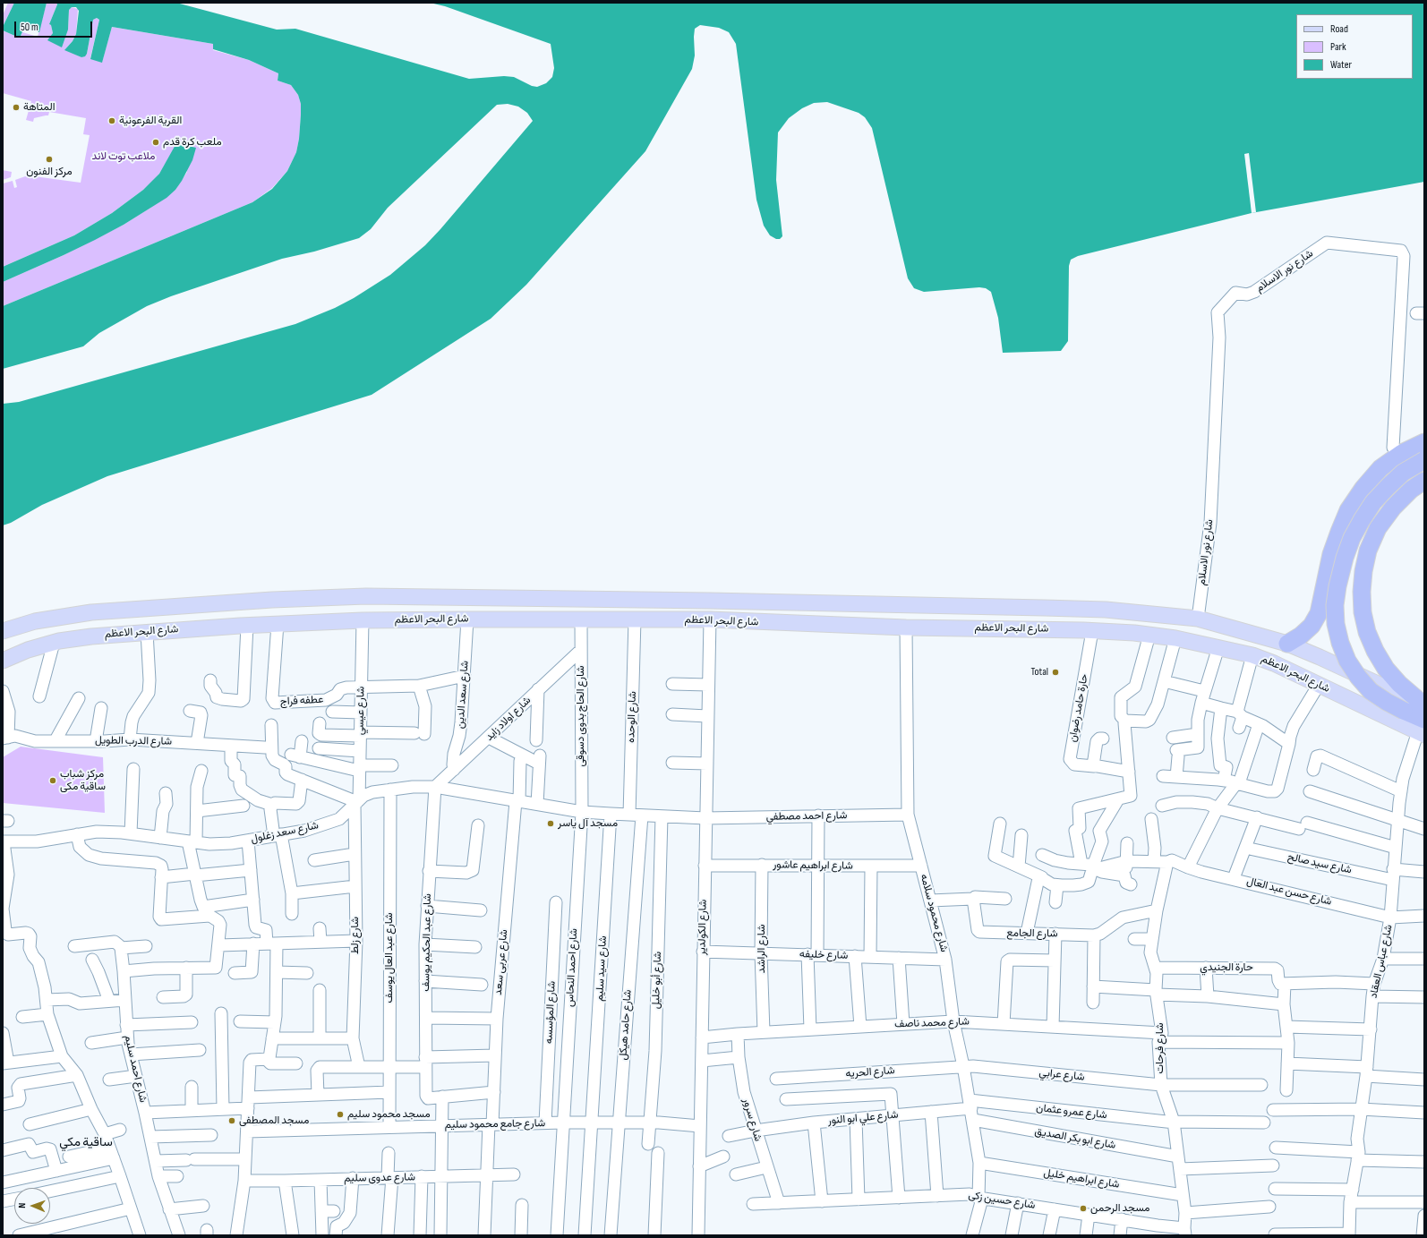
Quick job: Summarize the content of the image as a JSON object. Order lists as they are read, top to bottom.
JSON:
{
  "streets": {
    "main road": ["شارع البحر الاعظم"],
    "street": [
      "شارع نور الاسلام",
      "شارع سعد الدين",
      "عطفه فراج",
      "حارة حامد رضوان",
      "شارع عيسي",
      "شارع الحاج بدوى دسوقى",
      "شارع الوحده",
      "شارع اولاد زايد",
      "شارع الدرب الطويل",
      "شارع احمد مصطفي",
      "شارع سعد زغلول",
      "شارع سيد صالح",
      "شارع ابراهيم عاشور",
      "شارع حسن عبد العال",
      "شارع محمود سلامه",
      "شارع الكولدير",
      "شارع الجامع",
      "شارع زلط",
      "شارع عبد الحكيم يوسف",
      "شارع الراشد",
      "شارع خليفه",
      "شارع عبد العال يوسف",
      "شارع عباس العقاد",
      "شارع عربى سعد",
      "شارع احمد النحاس",
      "حارة الجنيدي",
      "شارع سيد سليم",
      "شارع أبو خليل",
      "شارع المؤسسه",
      "شارع محمد ناصف",
      "شارع حامد هيكل",
      "شارع فرحات",
      "شارع احمد سليم",
      "شارع الحريه",
      "شارع عرابي",
      "شارع عمرو عثمان",
      "شارع علي ابو النور",
      "شارع سرور",
      "شارع جامع محمود سليم",
      "شارع ابو بكر الصديق",
      "شارع عدوى سليم",
      "شارع ابراهيم خليل",
      "شارع حسين زكى"
    ]
  },
  "crossings": [
    ["شارع نور الاسلام", "شارع البحر الاعظم"],
    ["شارع البحر الاعظم", "شارع سعد الدين"],
    ["شارع البحر الاعظم", "عطفه فراج"],
    ["شارع البحر الاعظم", "حارة حامد رضوان"],
    ["شارع البحر الاعظم", "شارع عيسي"],
    ["شارع البحر الاعظم", "شارع الحاج بدوى دسوقى"],
    ["شارع البحر الاعظم", "شارع الوحده"],
    ["شارع البحر الاعظم", "شارع محمود سلامه"],
    ["شارع البحر الاعظم", "شارع الكولدير"],
    ["شارع البحر الاعظم", "شارع عباس العقاد"],
    ["شارع سعد الدين", "شارع اولاد زايد"],
    ["عطفه فراج", "شارع عيسي"],
    ["شارع عيسي", "شارع سعد زغلول"],
    ["شارع عيسي", "شارع زلط"],
    ["شارع الحاج بدوى دسوقى", "شارع اولاد زايد"],
    ["شارع الحاج بدوى دسوقى", "شارع سعد زغلول"],
    ["شارع الحاج بدوى دسوقى", "شارع احمد النحاس"],
    ["شارع الوحده", "شارع سعد زغلول"],
    ["شارع اولاد زايد", "شارع سعد زغلول"],
    ["شارع اولاد زايد", "شارع عبد الحكيم يوسف"],
    ["شارع احمد مصطفي", "شارع سعد زغلول"],
    ["شارع احمد مصطفي", "شارع محمود سلامه"],
    ["شارع احمد مصطفي", "شارع الكولدير"],
    ["شارع سعد زغلول", "شارع الكولدير"],
    ["شارع سعد زغلول", "شارع زلط"],
    ["شارع سعد زغلول", "شارع عبد الحكيم يوسف"],
    ["شارع سعد زغلول", "شارع عبد العال يوسف"],
    ["شارع سعد زغلول", "شارع عربى سعد"],
    ["شارع سعد زغلول", "شارع احمد النحاس"],
    ["شارع سعد زغلول", "شارع سيد سليم"],
    ["شارع سعد زغلول", "شارع أبو خليل"],
    ["شارع سعد زغلول", "شارع حامد هيكل"],
    ["شارع سيد صالح", "شارع عباس العقاد"],
    ["شارع ابراهيم عاشور", "شارع محمود سلامه"],
    ["شارع ابراهيم عاشور", "شارع الكولدير"],
    ["شارع ابراهيم عاشور", "شارع الراشد"],
    ["شارع حسن عبد العال", "شارع عباس العقاد"],
    ["شارع محمود سلامه", "شارع خليفه"],
    ["شارع محمود سلامه", "شارع محمد ناصف"],
    ["شارع محمود سلامه", "شارع الحريه"],
    ["شارع محمود سلامه", "شارع عرابي"],
    ["شارع محمود سلامه", "شارع عمرو عثمان"],
    ["شارع محمود سلامه", "شارع علي ابو النور"],
    ["شارع محمود سلامه", "شارع ابو بكر الصديق"],
    ["شارع محمود سلامه", "شارع ابراهيم خليل"],
    ["شارع محمود سلامه", "شارع حسين زكى"],
    ["شارع الكولدير", "شارع خليفه"],
    ["شارع الكولدير", "شارع محمد ناصف"],
    ["شارع الكولدير", "شارع جامع محمود سليم"],
    ["شارع الجامع", "شارع فرحات"],
    ["شارع الراشد", "شارع خليفه"],
    ["شارع الراشد", "شارع محمد ناصف"],
    ["شارع عبد العال يوسف", "شارع جامع محمود سليم"],
    ["شارع عربى سعد", "شارع جامع محمود سليم"],
    ["شارع عربى سعد", "شارع عدوى سليم"],
    ["شارع احمد النحاس", "شارع جامع محمود سليم"],
    ["حارة الجنيدي", "شارع فرحات"],
    ["شارع سيد سليم", "شارع جامع محمود سليم"],
    ["شارع أبو خليل", "شارع جامع محمود سليم"],
    ["شارع المؤسسه", "شارع جامع محمود سليم"],
    ["شارع محمد ناصف", "شارع فرحات"],
    ["شارع محمد ناصف", "شارع سرور"],
    ["شارع حامد هيكل", "شارع جامع محمود سليم"],
    ["شارع فرحات", "شارع عرابي"],
    ["شارع فرحات", "شارع عمرو عثمان"],
    ["شارع فرحات", "شارع ابو بكر الصديق"],
    ["شارع فرحات", "شارع ابراهيم خليل"],
    ["شارع فرحات", "شارع حسين زكى"],
    ["شارع الحريه", "شارع عرابي"],
    ["شارع عمرو عثمان", "شارع علي ابو النور"],
    ["شارع علي ابو النور", "شارع سرور"],
    ["شارع سرور", "شارع حسين زكى"]
  ],
  "districts": ["ساقية مكي"],
  "parks": ["ملاعب توت لاند"],
  "places": [
    "المتاهة",
    "القرية الفرعونية",
    "ملعب كرة قدم",
    "مركز الفنون",
    "Total",
    "مركز شباب ساقية مكى",
    "مسجد آل ياسر",
    "مسجد محمود سليم",
    "مسجد المصطفى",
    "مسجد الرحمن"
  ],
  "legend": ["Road", "Park", "Water"],
  "scale_bar": "50 m",
  "north": "left"
}
